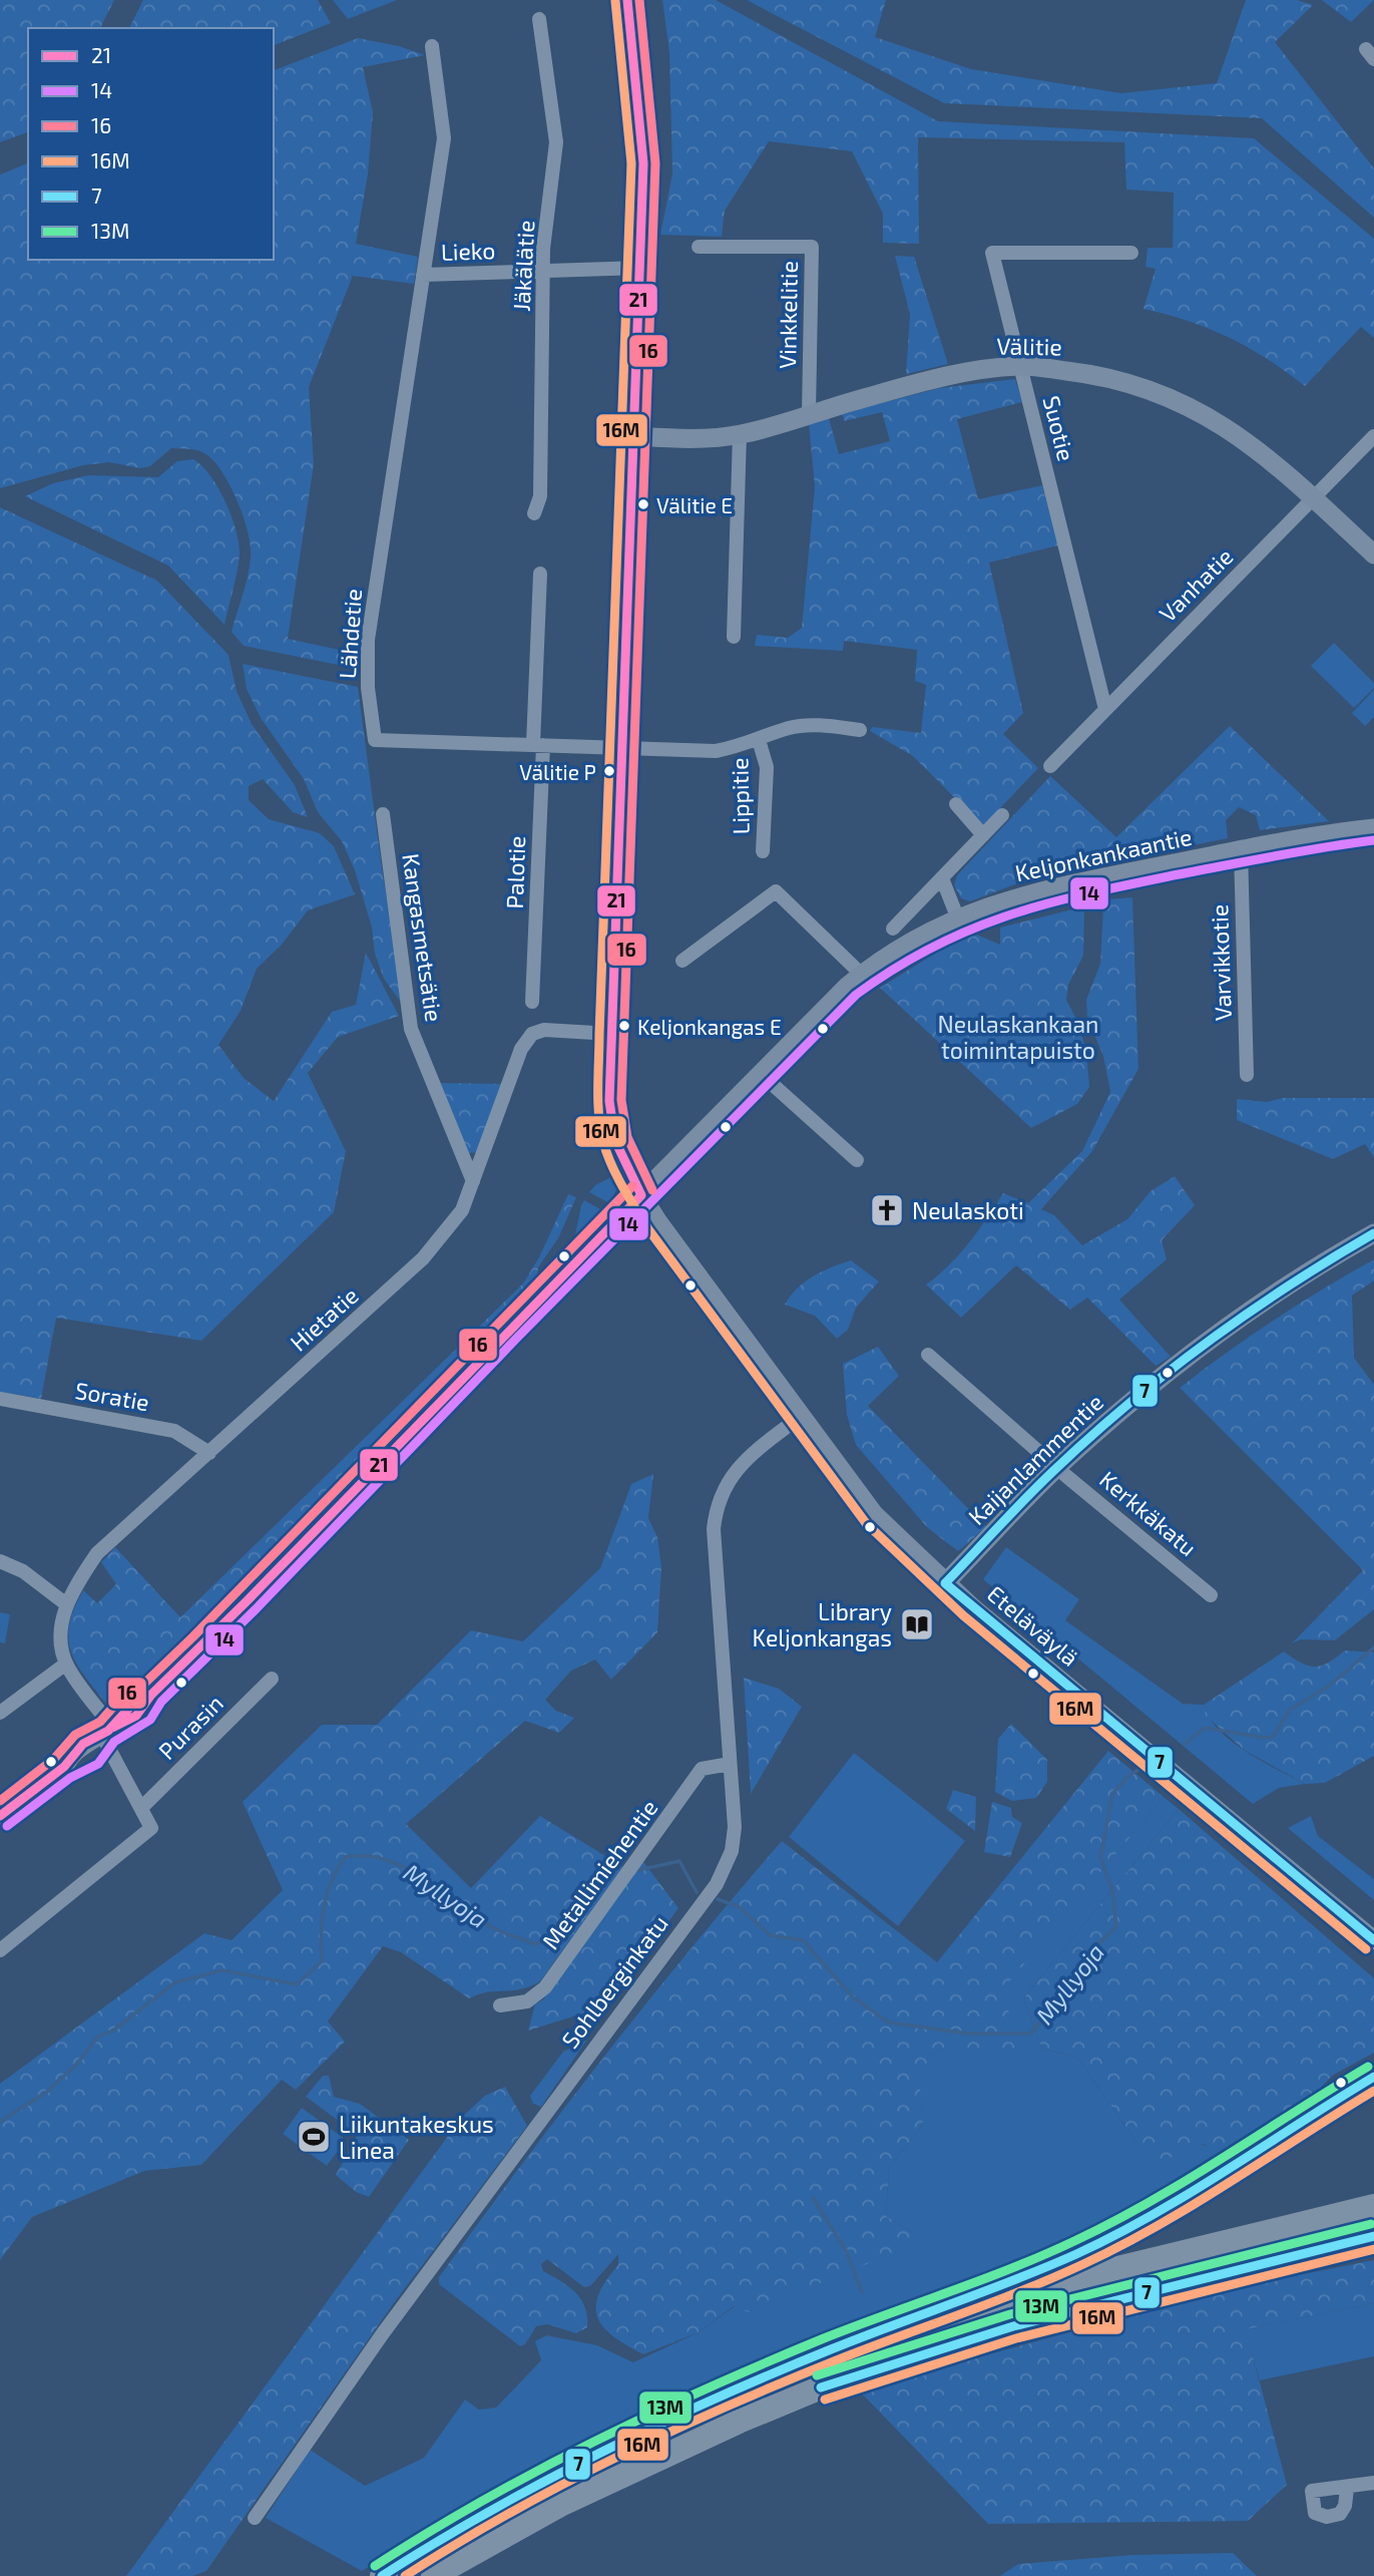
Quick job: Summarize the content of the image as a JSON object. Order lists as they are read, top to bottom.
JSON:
{
  "streets": {
    "main road": [
      "Välitie",
      "Keljonkankaantie",
      "Kaijanlammentie",
      "Eteläväylä"
    ],
    "street": [
      "Lieko",
      "Jäkälätie",
      "Vinkkelitie",
      "Suotie",
      "Vanhatie",
      "Lähdetie",
      "Lippitie",
      "Palotie",
      "Kangasmetsätie",
      "Varvikkotie",
      "Hietatie",
      "Soratie",
      "Kerkkäkatu",
      "Purasin",
      "Metallimiehentie",
      "Sohlberginkatu"
    ]
  },
  "crossings": [
    ["Lieko", "Jäkälätie"],
    ["Lieko", "Lähdetie"],
    ["Lieko", "Eteläväylä"],
    ["Vinkkelitie", "Välitie"],
    ["Välitie", "Suotie"],
    ["Välitie", "Vanhatie"],
    ["Välitie", "Eteläväylä"],
    ["Suotie", "Vanhatie"],
    ["Lähdetie", "Lippitie"],
    ["Lähdetie", "Palotie"],
    ["Lähdetie", "Eteläväylä"],
    ["Keljonkankaantie", "Varvikkotie"],
    ["Keljonkankaantie", "Eteläväylä"],
    ["Kangasmetsätie", "Hietatie"],
    ["Hietatie", "Soratie"],
    ["Hietatie", "Eteläväylä"],
    ["Kaijanlammentie", "Kerkkäkatu"],
    ["Kaijanlammentie", "Eteläväylä"],
    ["Eteläväylä", "Sohlberginkatu"],
    ["Metallimiehentie", "Sohlberginkatu"]
  ],
  "water": ["Myllyoja"],
  "parks": ["Neulaskankaan toimintapuisto"],
  "places": {
    "other": ["Välitie E", "Välitie P", "Keljonkangas E"],
    "church": ["Neulaskoti"],
    "library": ["Library Keljonkangas"],
    "sports": ["Liikuntakeskus Linea"]
  },
  "lines": [
    "transit line 21",
    "transit line 16",
    "transit line 16M",
    "transit line 14",
    "transit line 7",
    "transit line 13M"
  ],
  "legend": [
    "21",
    "14",
    "16",
    "16M",
    "7",
    "13M"
  ]
}
